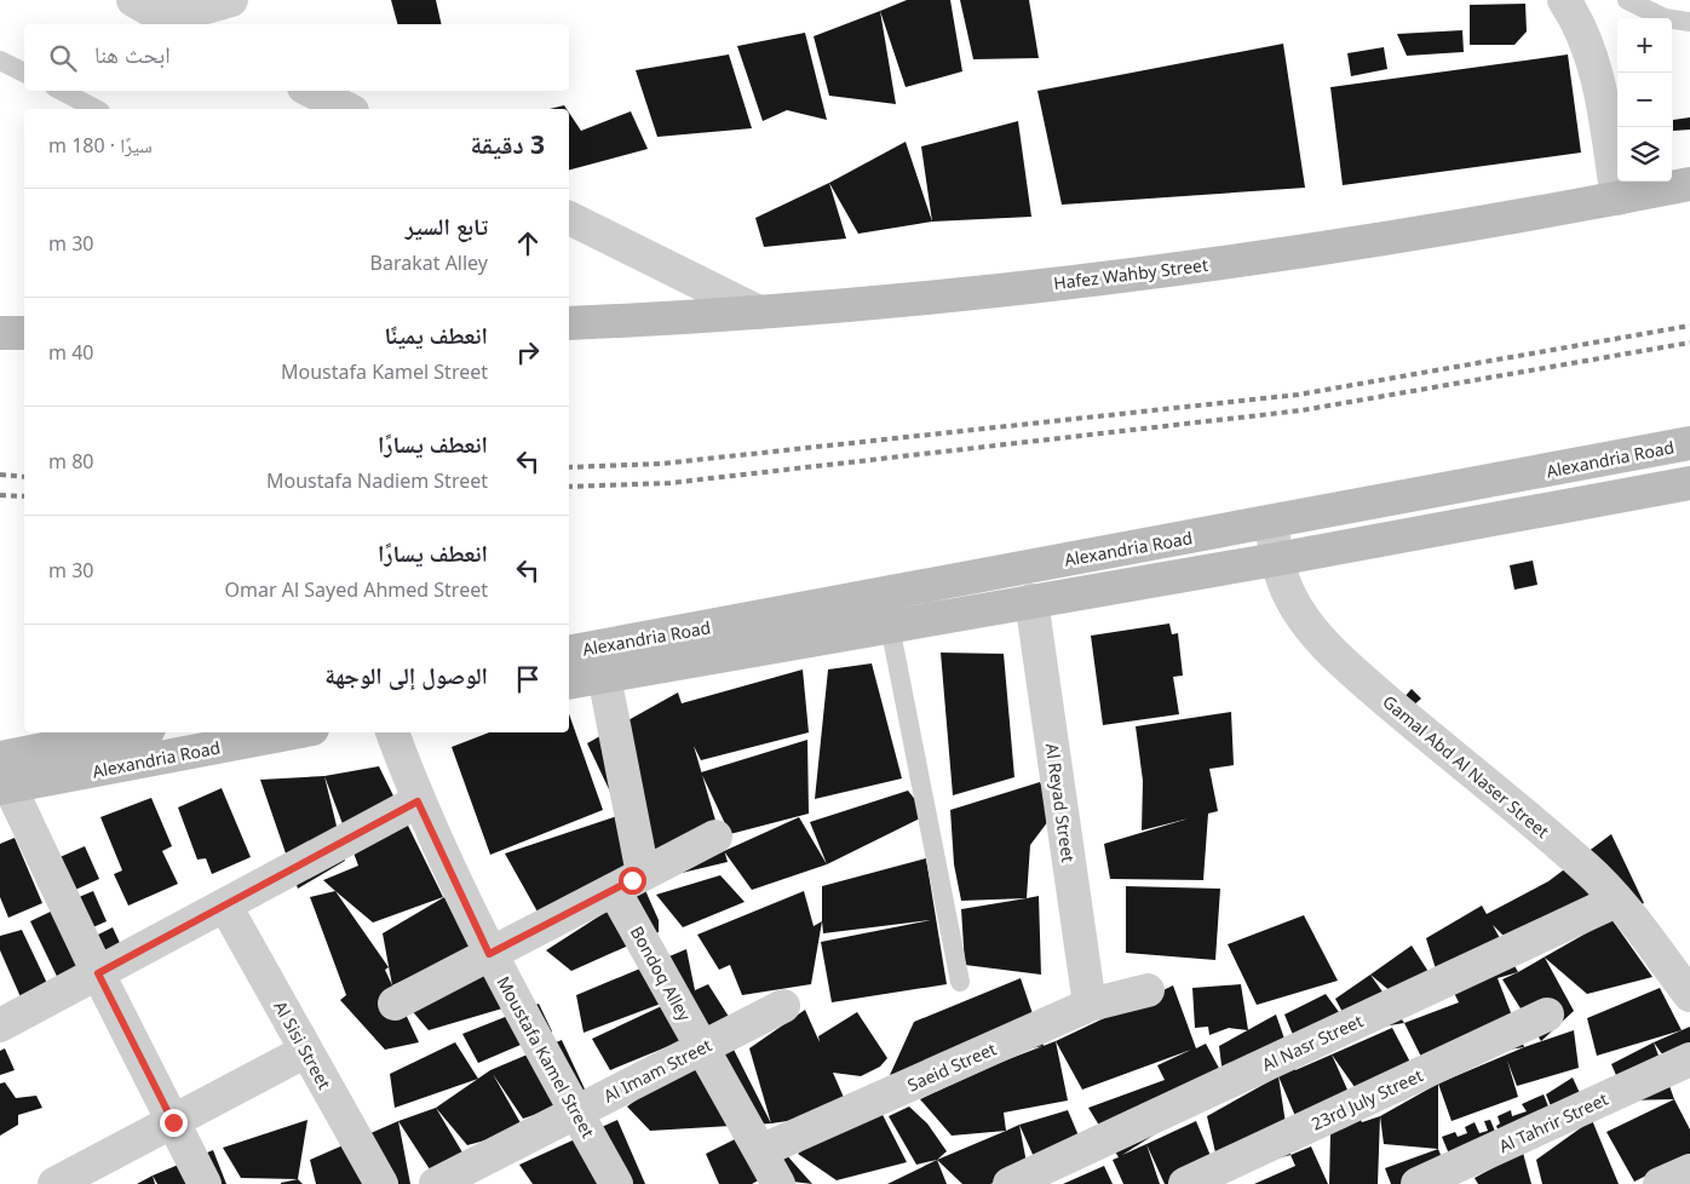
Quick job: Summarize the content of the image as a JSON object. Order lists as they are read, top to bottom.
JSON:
{
  "streets": {
    "main road": ["Hafez Wahby Street", "Alexandria Road"],
    "street": [
      "Gamal Abd Al Naser Street",
      "Al Reyad Street",
      "Bondoq Alley",
      "Al Nasr Street",
      "Al Sisi Street",
      "Moustafa Kamel Street",
      "Saeid Street",
      "Al Imam Street",
      "23rd July Street",
      "Al Tahrir Street"
    ]
  },
  "crossings": [
    ["Alexandria Road", "Gamal Abd Al Naser Street"],
    ["Alexandria Road", "Al Reyad Street"],
    ["Gamal Abd Al Naser Street", "Al Nasr Street"],
    ["Al Reyad Street", "Saeid Street"],
    ["Bondoq Alley", "Saeid Street"],
    ["Bondoq Alley", "Al Imam Street"],
    ["Moustafa Kamel Street", "Al Imam Street"]
  ],
  "page": {
    "map_buttons": ["+", "−"],
    "search": "ابحث هنا",
    "heading": ["3 دقيقة", "سيرًا · 180 m"],
    "list": [
      ["تابع السير", "Barakat Alley", "30 m"],
      ["انعطف يمينًا", "Moustafa Kamel Street", "40 m"],
      ["انعطف يسارًا", "Moustafa Nadiem Street", "80 m"],
      ["انعطف يسارًا", "Omar Al Sayed Ahmed Street", "30 m"],
      "الوصول إلى الوجهة"
    ]
  }
}
